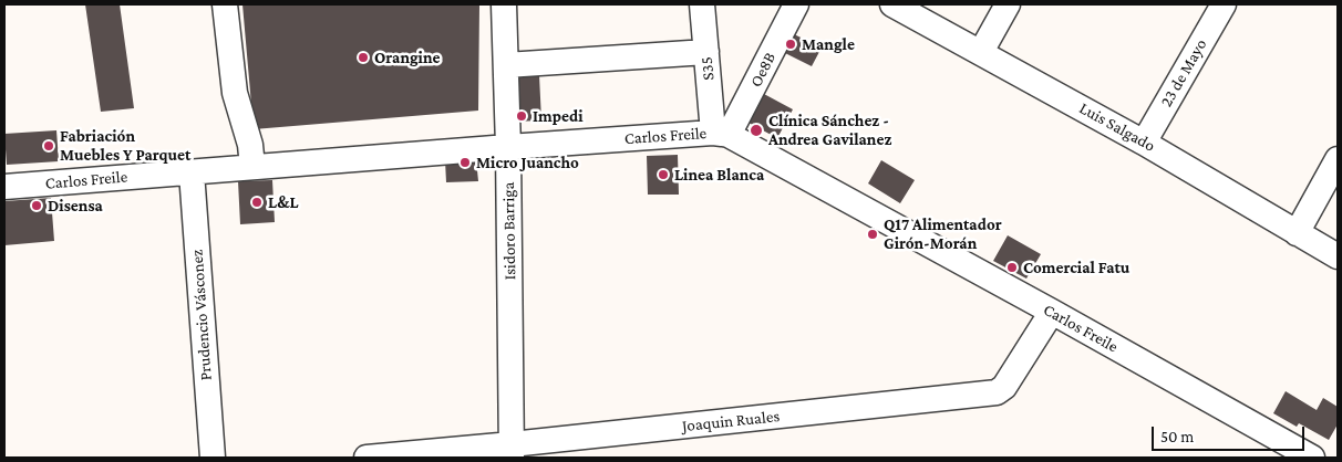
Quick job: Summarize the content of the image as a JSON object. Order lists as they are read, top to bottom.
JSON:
{
  "streets": {
    "street": [
      "S35",
      "Oe8B",
      "23 de Mayo",
      "Luis Salgado",
      "Carlos Freile",
      "Isidoro Barriga",
      "Prudencio Vásconez",
      "Joaquin Ruales"
    ]
  },
  "crossings": [
    ["S35", "Oe8B"],
    ["S35", "Carlos Freile"],
    ["Oe8B", "Carlos Freile"],
    ["23 de Mayo", "Luis Salgado"],
    ["Carlos Freile", "Isidoro Barriga"],
    ["Carlos Freile", "Prudencio Vásconez"],
    ["Carlos Freile", "Joaquin Ruales"],
    ["Isidoro Barriga", "Joaquin Ruales"]
  ],
  "places": [
    "Mangle",
    "Orangine",
    "Impedi",
    "Clínica Sánchez - Andrea Gavilanez",
    "Fabriación Muebles Y Parquet",
    "Micro Juancho",
    "Linea Blanca",
    "L&L",
    "Disensa",
    "Q17 Alimentador Girón-Morán",
    "Comercial Fatu"
  ],
  "scale_bar": "50 m"
}
